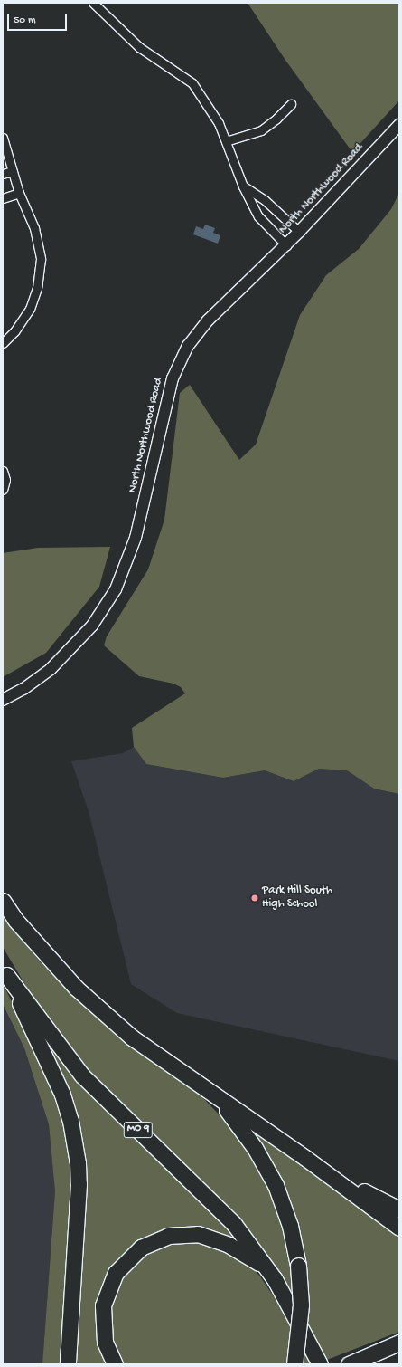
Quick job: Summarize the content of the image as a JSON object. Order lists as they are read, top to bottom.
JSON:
{
  "streets": {
    "highway": ["MO 9"],
    "street": ["North Northwood Road"]
  },
  "places": ["Park Hill South High School"],
  "scale_bar": "50 m"
}
